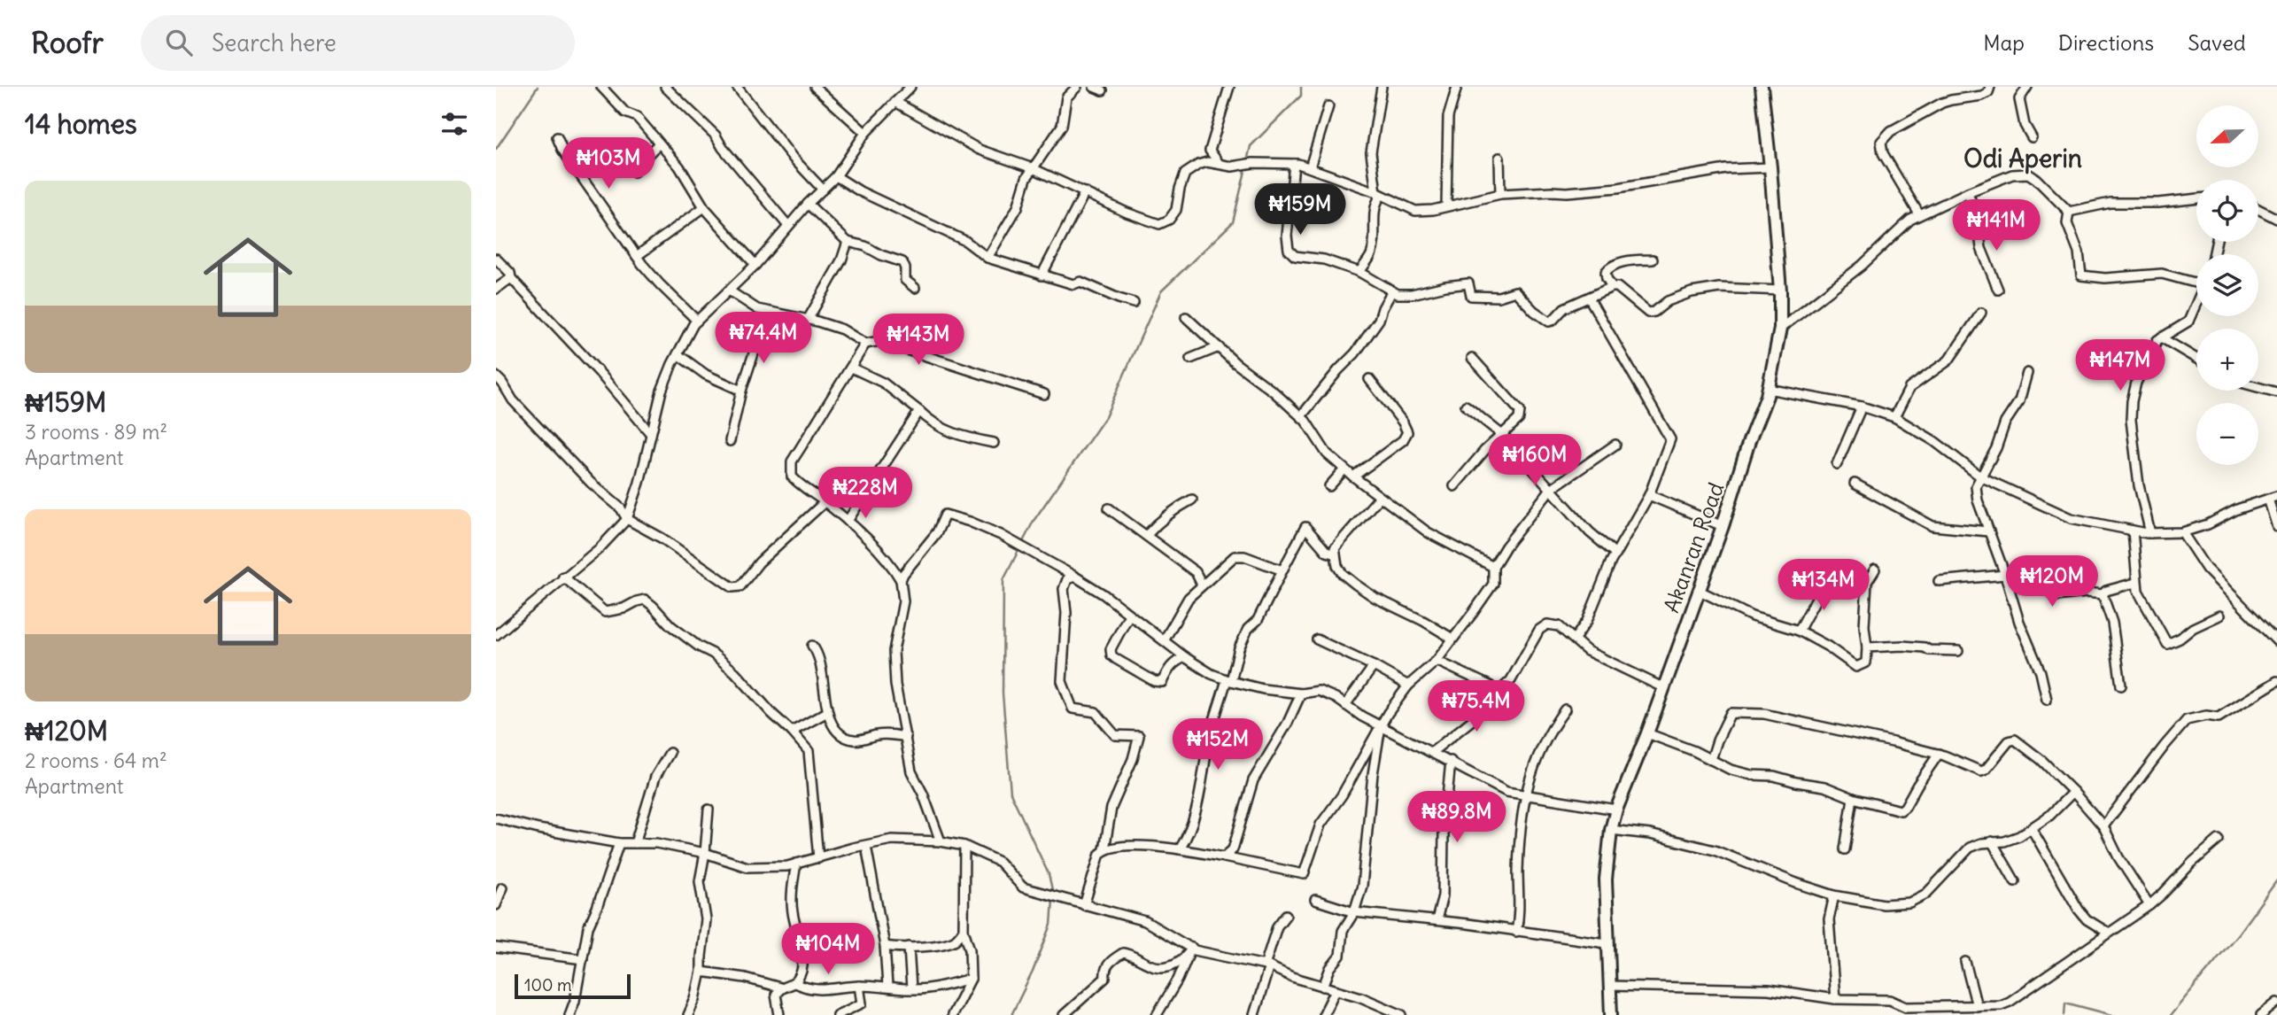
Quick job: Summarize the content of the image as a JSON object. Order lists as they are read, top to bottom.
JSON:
{
  "streets": {
    "main road": ["Akanran Road"]
  },
  "districts": ["Odi Aperin"],
  "scale_bar": "100 m",
  "north": "left",
  "page": {
    "header": "Roofr",
    "search": "Search here",
    "nav": ["Map", "Directions", "Saved"],
    "heading": "14 homes",
    "map_buttons": ["+", "−"],
    "price": [
      "₦103M",
      "₦159M",
      "₦141M",
      "₦74.4M",
      "₦143M",
      "₦147M",
      "₦160M",
      "₦228M",
      "₦120M",
      "₦134M",
      "₦75.4M",
      "₦152M",
      "₦89.8M",
      "₦104M"
    ],
    "list": [
      {
        "name": "₦159M",
        "note": "3 rooms · 89 m² · Apartment"
      },
      {
        "name": "₦120M",
        "note": "2 rooms · 64 m² · Apartment"
      }
    ],
    "scale": "100 m"
  }
}
